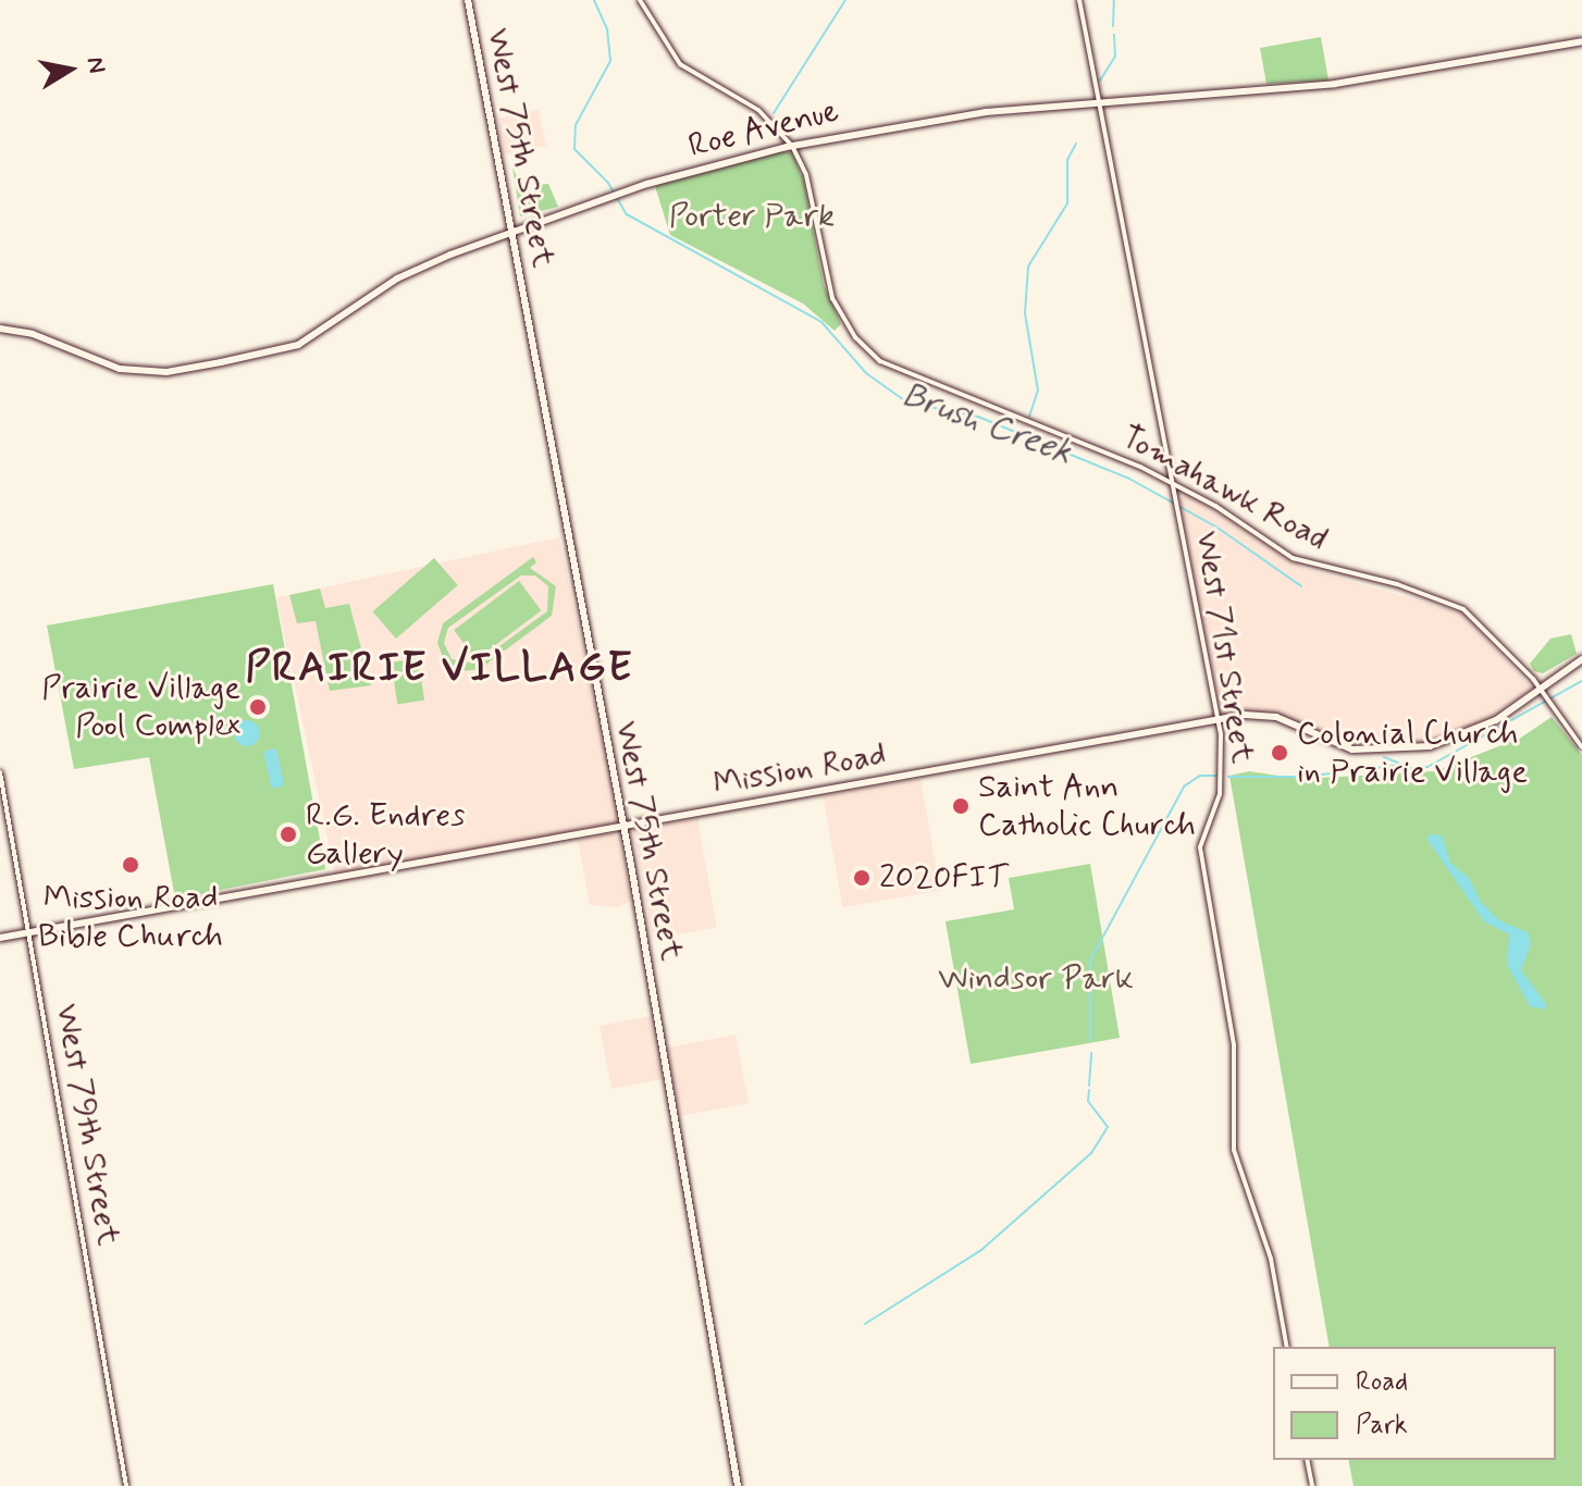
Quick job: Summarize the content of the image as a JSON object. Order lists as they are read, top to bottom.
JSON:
{
  "streets": {
    "main road": ["Roe Avenue", "West 75th Street", "Mission Road"],
    "street": ["Tomahawk Road", "West 71st Street", "West 79th Street"]
  },
  "crossings": [
    ["Roe Avenue", "West 75th Street"],
    ["Roe Avenue", "Tomahawk Road"],
    ["Roe Avenue", "West 71st Street"],
    ["West 75th Street", "Mission Road"],
    ["Tomahawk Road", "West 71st Street"],
    ["Tomahawk Road", "Mission Road"],
    ["West 71st Street", "Mission Road"],
    ["Mission Road", "West 79th Street"]
  ],
  "districts": ["PRAIRIE VILLAGE"],
  "water": ["Brush Creek"],
  "parks": ["Porter Park", "Windsor Park"],
  "places": [
    "Prairie Village Pool Complex",
    "Colonial Church in Prairie Village",
    "Saint Ann Catholic Church",
    "R.G. Endres Gallery",
    "Mission Road Bible Church",
    "2020FIT"
  ],
  "legend": ["Road", "Park"],
  "north": "right"
}
